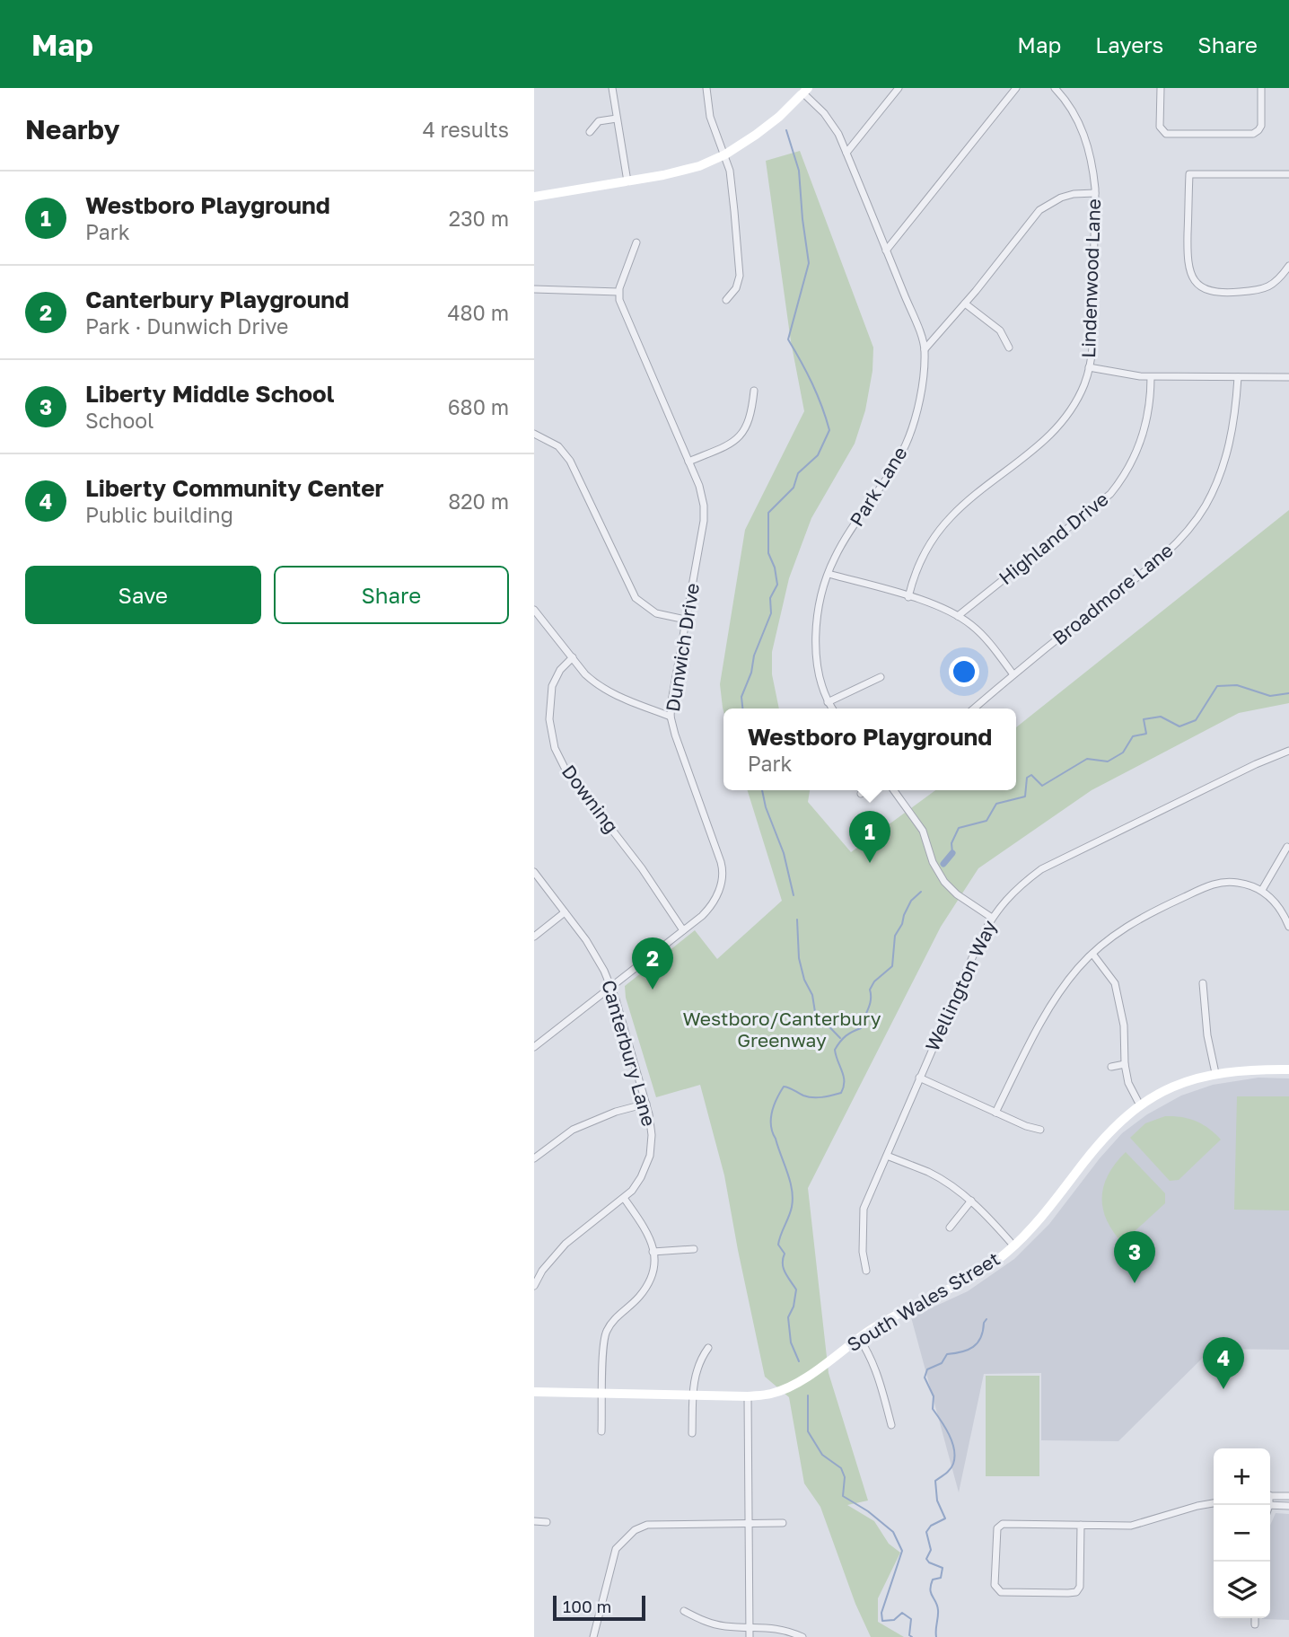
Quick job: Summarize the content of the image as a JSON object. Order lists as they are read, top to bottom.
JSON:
{
  "streets": {
    "street": [
      "Lindenwood Lane",
      "Park Lane",
      "Highland Drive",
      "Broadmore Lane",
      "Dunwich Drive",
      "Downing",
      "Wellington Way",
      "Canterbury Lane",
      "South Wales Street"
    ]
  },
  "crossings": [
    ["Dunwich Drive", "Downing"],
    ["Dunwich Drive", "Canterbury Lane"]
  ],
  "parks": ["Westboro/Canterbury Greenway"],
  "scale_bar": "100 m",
  "page": {
    "header": "Map",
    "nav": ["Map", "Layers", "Share"],
    "heading": ["Nearby", "4 results"],
    "list": [
      {
        "mark": "1",
        "name": "Westboro Playground",
        "note": "Park",
        "value": "230 m"
      },
      {
        "mark": "2",
        "name": "Canterbury Playground",
        "note": "Park · Dunwich Drive",
        "value": "480 m"
      },
      {
        "mark": "3",
        "name": "Liberty Middle School",
        "note": "School",
        "value": "680 m"
      },
      {
        "mark": "4",
        "name": "Liberty Community Center",
        "note": "Public building",
        "value": "820 m"
      }
    ],
    "buttons": ["Save", "Share"],
    "popup": ["Westboro Playground", "Park"],
    "pins": [
      "1",
      "2",
      "3",
      "4"
    ],
    "map_buttons": ["+", "−"],
    "scale": "100 m"
  }
}
